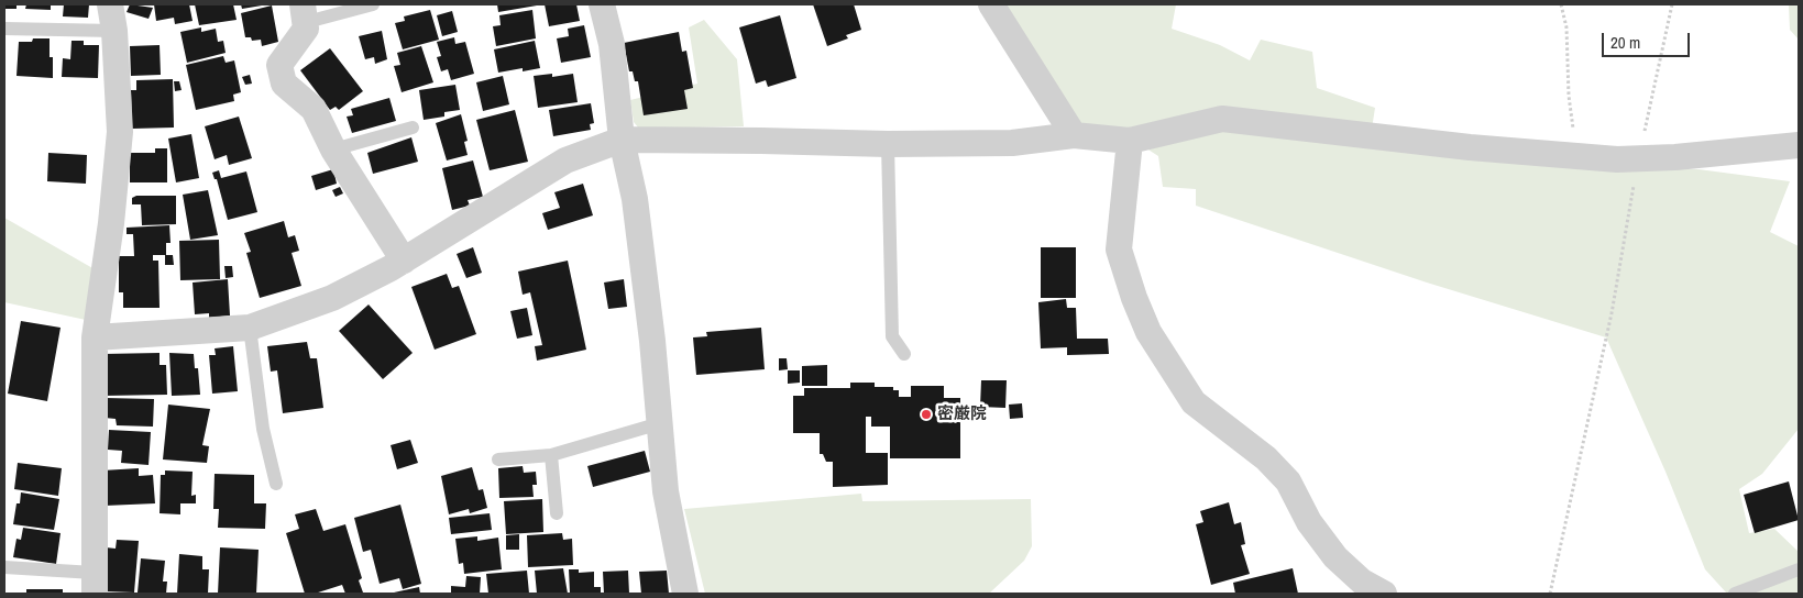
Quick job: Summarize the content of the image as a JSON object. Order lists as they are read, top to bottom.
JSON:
{
  "places": ["密厳院"],
  "scale_bar": "20 m"
}
